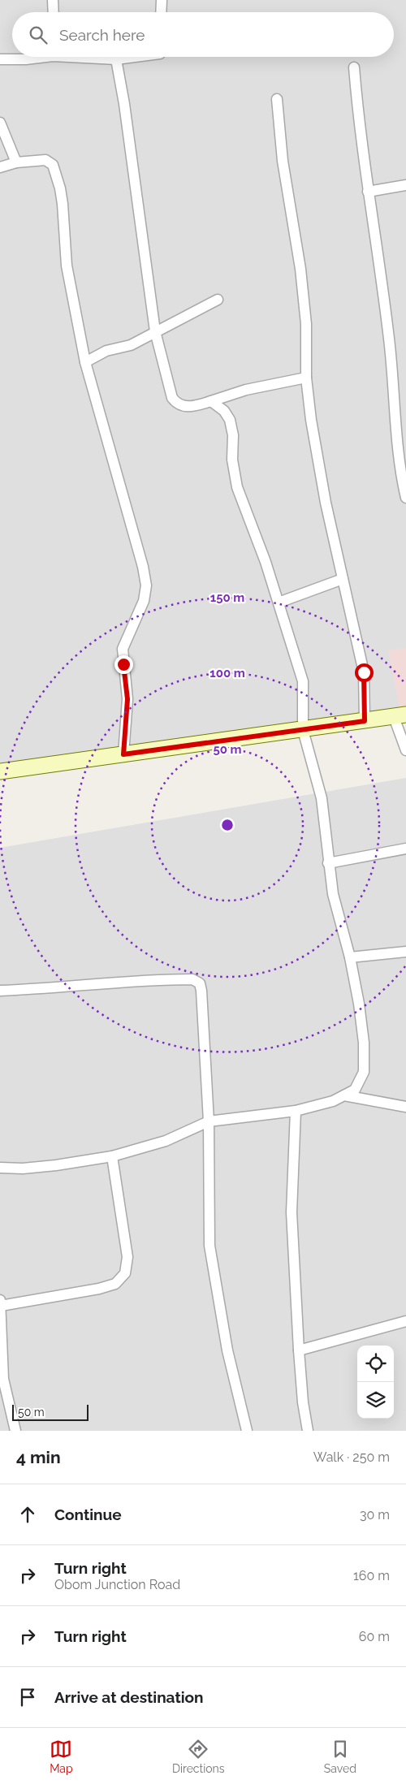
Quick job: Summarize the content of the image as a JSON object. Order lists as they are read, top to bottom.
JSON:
{
  "scale_bar": "50 m",
  "page": {
    "search": "Search here",
    "scale": "50 m",
    "heading": ["4 min", "Walk · 250 m"],
    "list": [
      ["Continue", "30 m"],
      ["Turn right", "Obom Junction Road", "160 m"],
      ["Turn right", "60 m"],
      "Arrive at destination"
    ],
    "nav": ["Map", "Directions", "Saved"]
  },
  "rings": ["150 m", "100 m", "50 m"]
}
